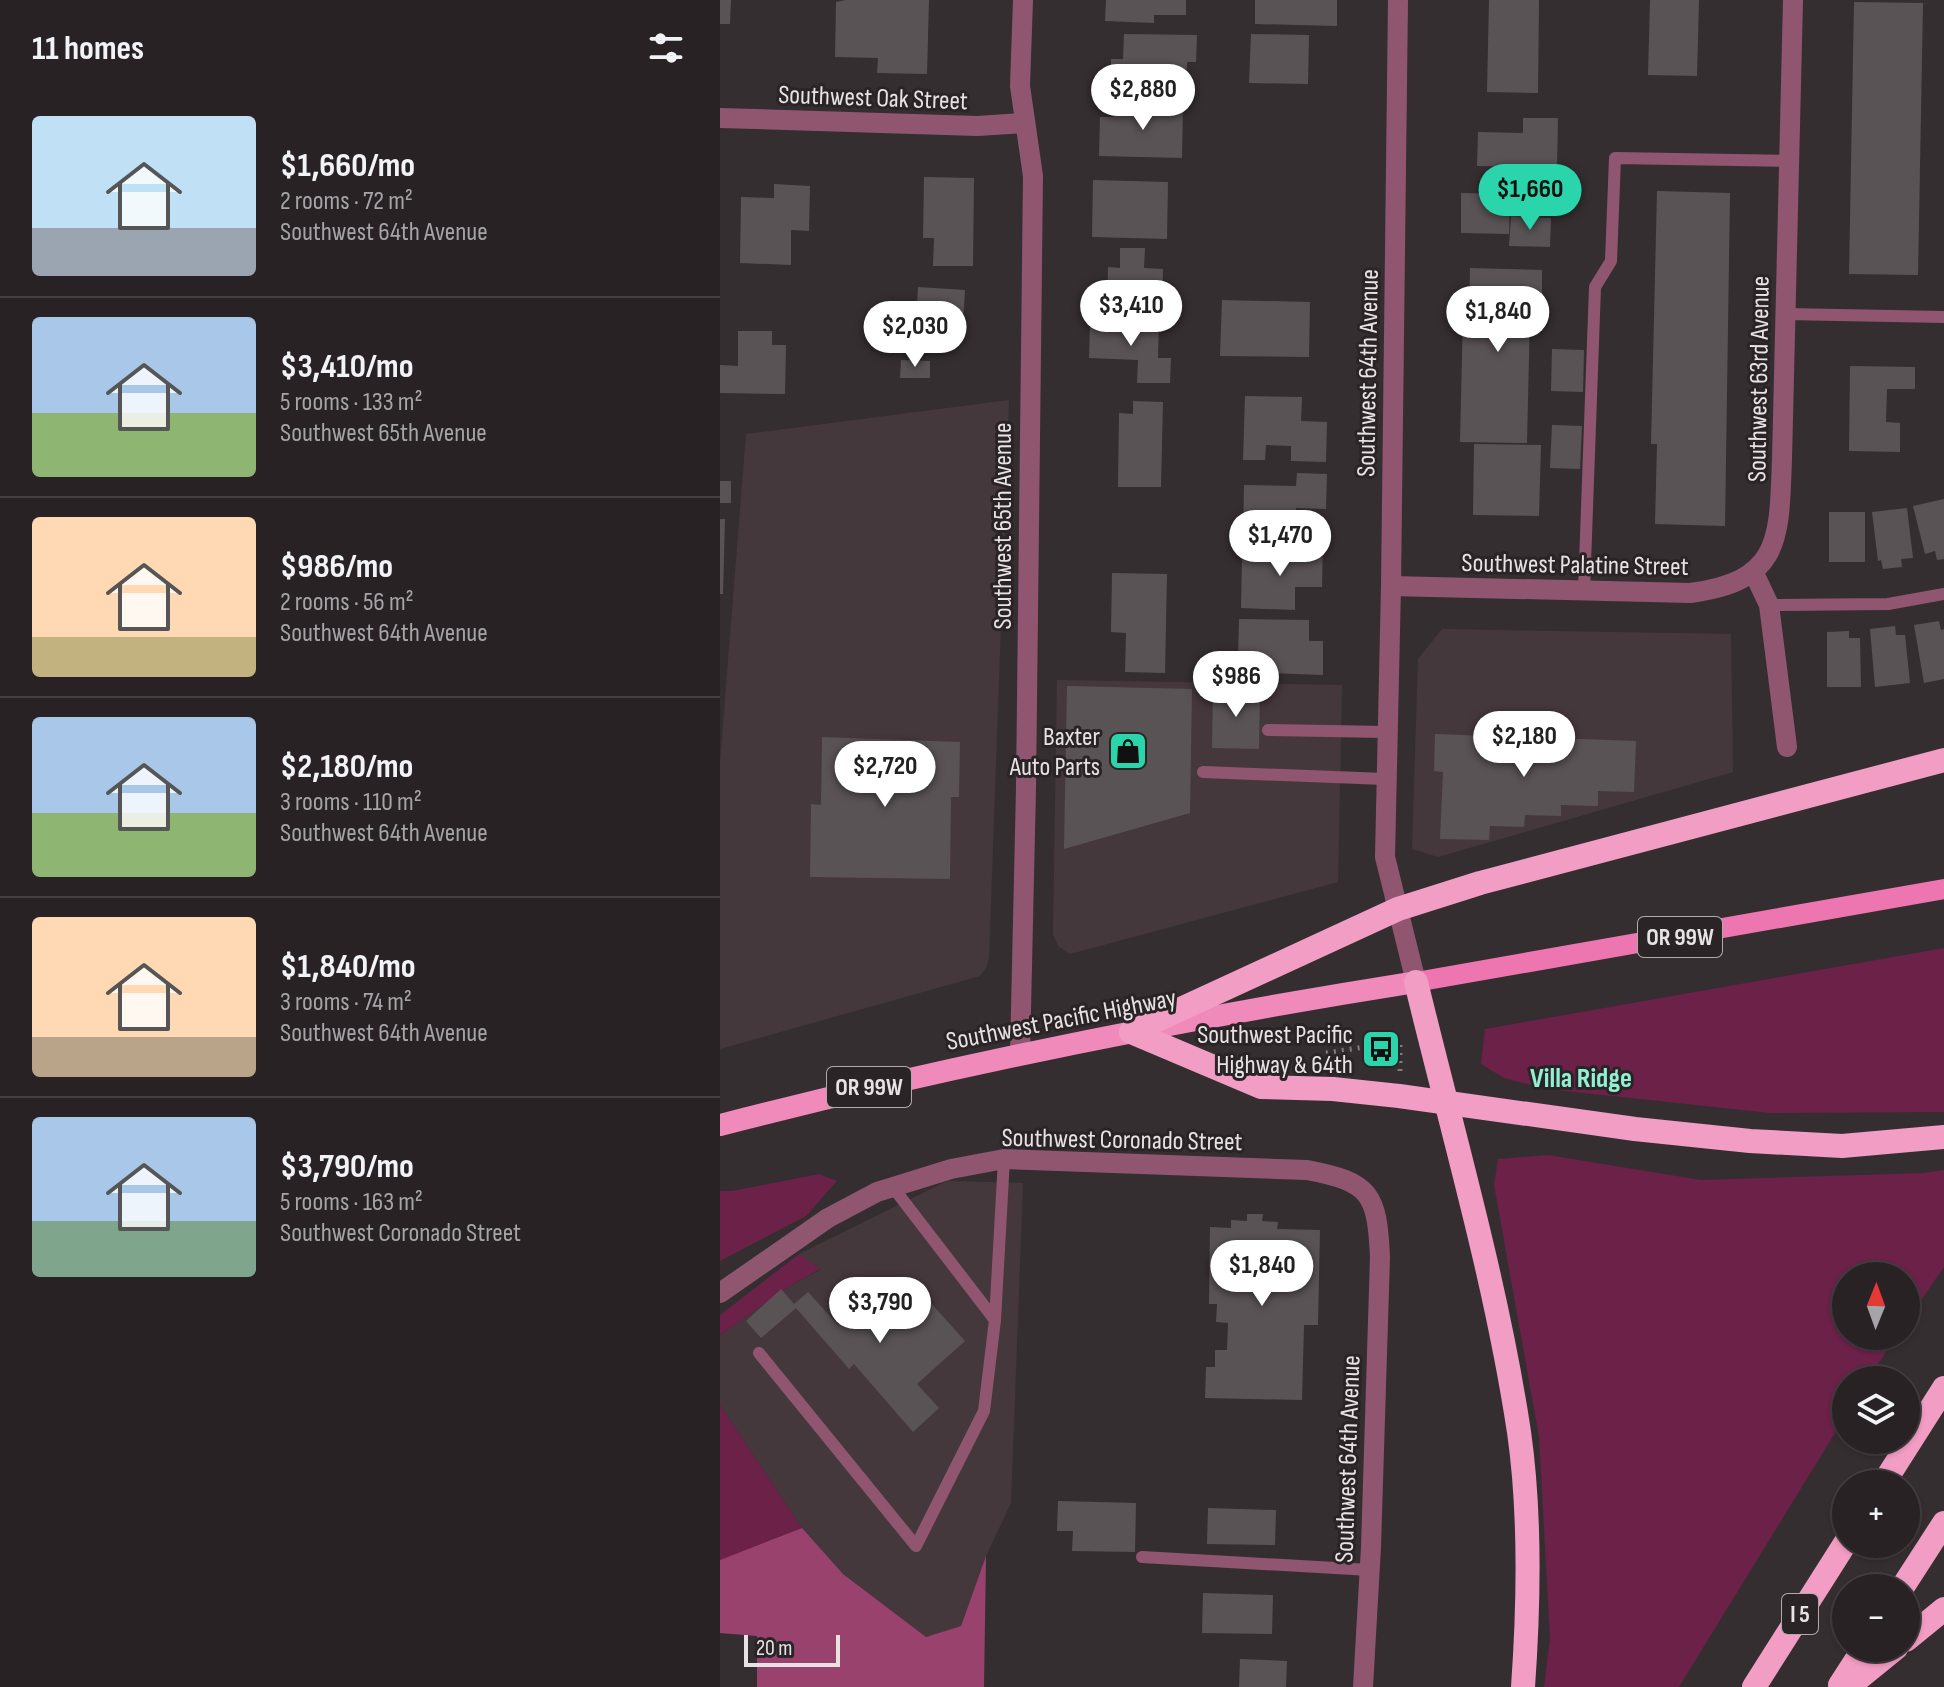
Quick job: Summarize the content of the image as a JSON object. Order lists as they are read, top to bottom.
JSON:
{
  "streets": {
    "highway": ["OR 99W", "Southwest Pacific Highway", "I 5"],
    "street": [
      "Southwest Oak Street",
      "Southwest 64th Avenue",
      "Southwest 63rd Avenue",
      "Southwest 65th Avenue",
      "Southwest Palatine Street",
      "Southwest Coronado Street"
    ]
  },
  "crossings": [
    ["Southwest Oak Street", "Southwest 65th Avenue"],
    ["Southwest 64th Avenue", "Southwest Palatine Street"],
    ["Southwest 64th Avenue", "OR 99W"],
    ["Southwest 64th Avenue", "Southwest Pacific Highway"],
    ["Southwest 64th Avenue", "Southwest Coronado Street"],
    ["Southwest 63rd Avenue", "Southwest Palatine Street"],
    ["Southwest 65th Avenue", "Southwest Pacific Highway"],
    ["OR 99W", "Southwest Pacific Highway"]
  ],
  "districts": ["Villa Ridge"],
  "places": {
    "shop": ["Baxter Auto Parts"],
    "bus stop": ["Southwest Pacific Highway & 64th"]
  },
  "scale_bar": "20 m",
  "north": "top",
  "page": {
    "heading": "11 homes",
    "price": [
      "$2,880",
      "$1,660",
      "$3,410",
      "$1,840",
      "$2,030",
      "$1,470",
      "$986",
      "$2,180",
      "$2,720",
      "$1,840",
      "$3,790"
    ],
    "list": [
      {
        "name": "$1,660/mo",
        "note": "2 rooms · 72 m² · Southwest 64th Avenue"
      },
      {
        "name": "$3,410/mo",
        "note": "5 rooms · 133 m² · Southwest 65th Avenue"
      },
      {
        "name": "$986/mo",
        "note": "2 rooms · 56 m² · Southwest 64th Avenue"
      },
      {
        "name": "$2,180/mo",
        "note": "3 rooms · 110 m² · Southwest 64th Avenue"
      },
      {
        "name": "$1,840/mo",
        "note": "3 rooms · 74 m² · Southwest 64th Avenue"
      },
      {
        "name": "$3,790/mo",
        "note": "5 rooms · 163 m² · Southwest Coronado Street"
      }
    ],
    "map_buttons": ["+", "−"],
    "scale": "20 m"
  }
}
